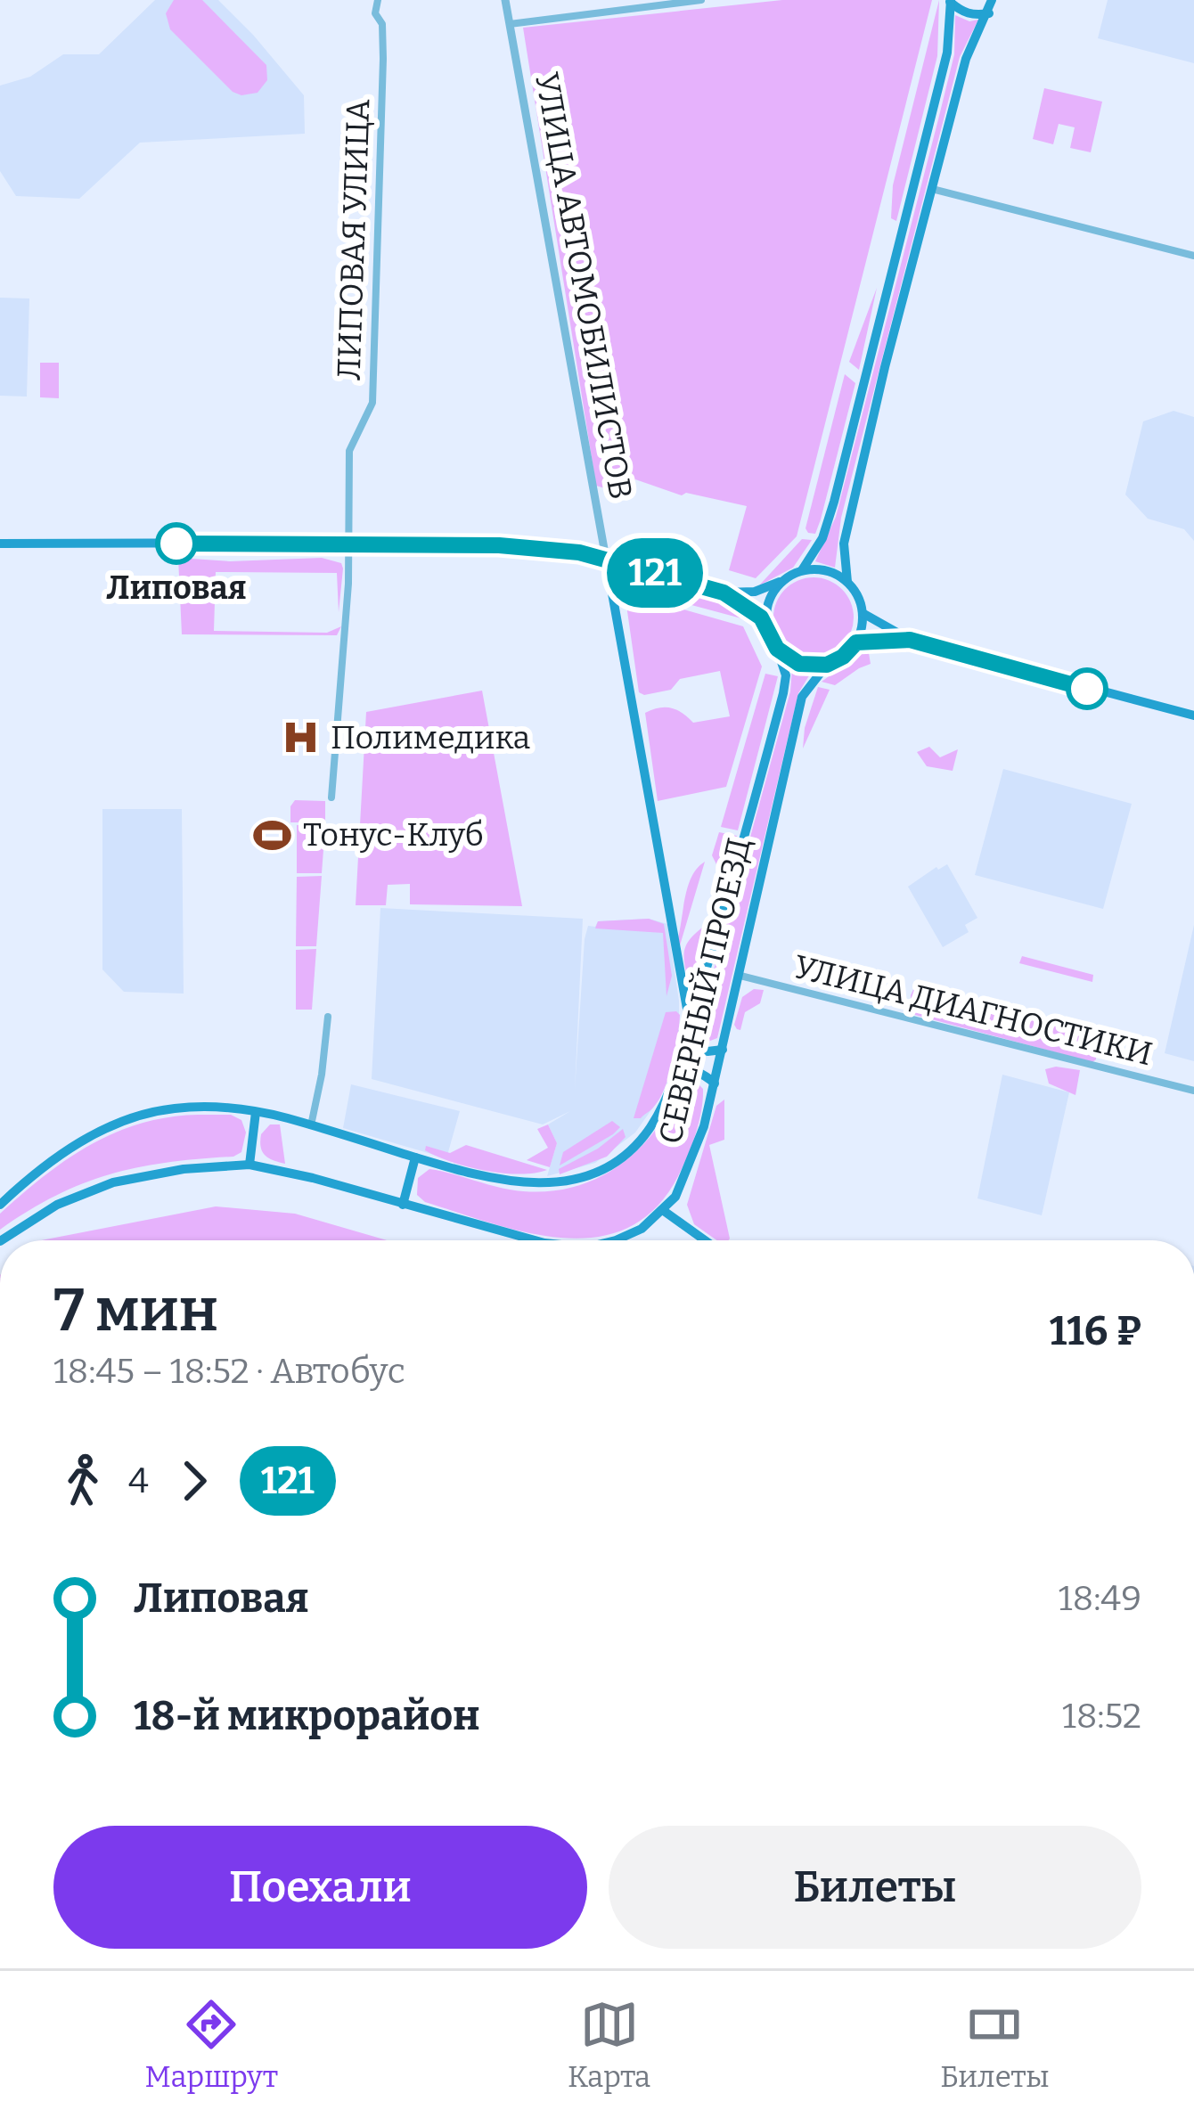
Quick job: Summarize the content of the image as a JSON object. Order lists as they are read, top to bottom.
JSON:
{
  "streets": {
    "main road": ["УЛИЦА АВТОМОБИЛИСТОВ", "СЕВЕРНЫЙ ПРОЕЗД"],
    "street": ["ЛИПОВАЯ УЛИЦА", "УЛИЦА ДИАГНОСТИКИ"]
  },
  "crossings": [
    ["УЛИЦА АВТОМОБИЛИСТОВ", "СЕВЕРНЫЙ ПРОЕЗД"],
    ["СЕВЕРНЫЙ ПРОЕЗД", "УЛИЦА ДИАГНОСТИКИ"]
  ],
  "places": {
    "other": ["Липовая"],
    "hospital": ["Полимедика"],
    "sports": ["Тонус-Клуб"]
  },
  "lines": ["bus line 121"],
  "page": {
    "on_map": "121",
    "heading": ["7 мин", "18:45 – 18:52 · Автобус", "116 ₽"],
    "legs": ["4", "121"],
    "list": [
      {
        "name": "Липовая",
        "value": "18:49"
      },
      {
        "name": "18-й микрорайон",
        "value": "18:52"
      }
    ],
    "buttons": ["Поехали", "Билеты"],
    "tabs": ["Маршрут", "Карта", "Билеты"]
  }
}
